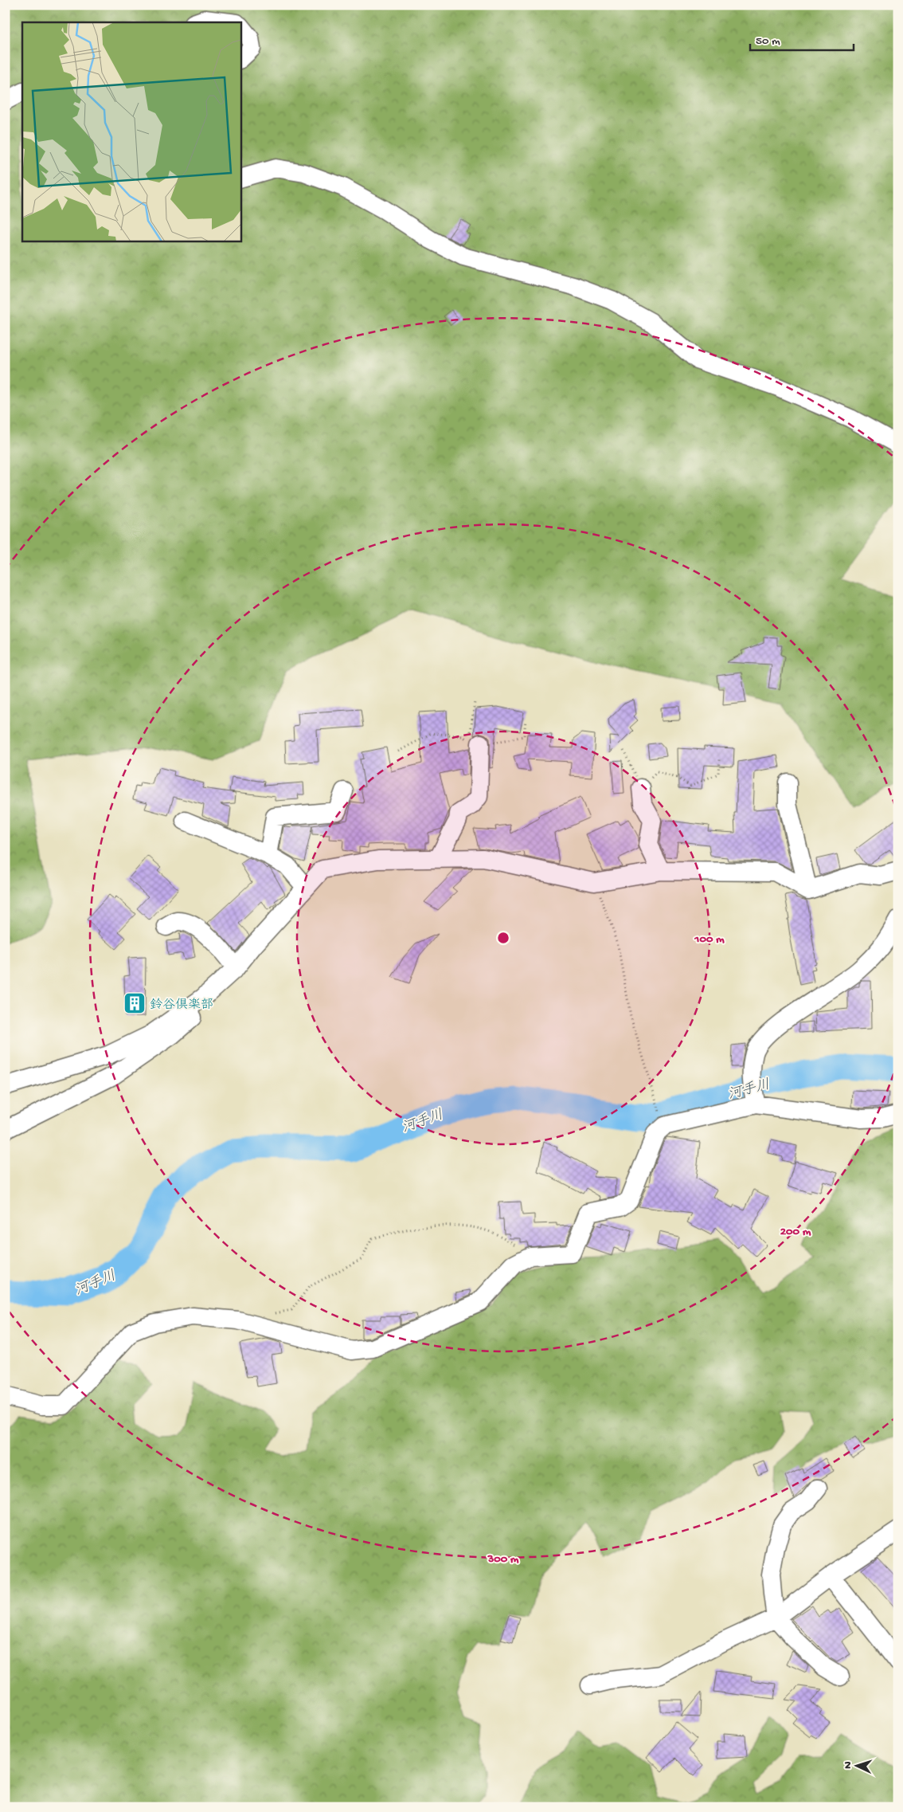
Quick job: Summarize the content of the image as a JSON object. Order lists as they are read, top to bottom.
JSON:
{
  "water": ["河手川"],
  "places": {
    "building": ["鈴谷倶楽部"]
  },
  "scale_bar": "50 m",
  "north": "left",
  "rings": ["100 m", "200 m", "300 m"]
}
